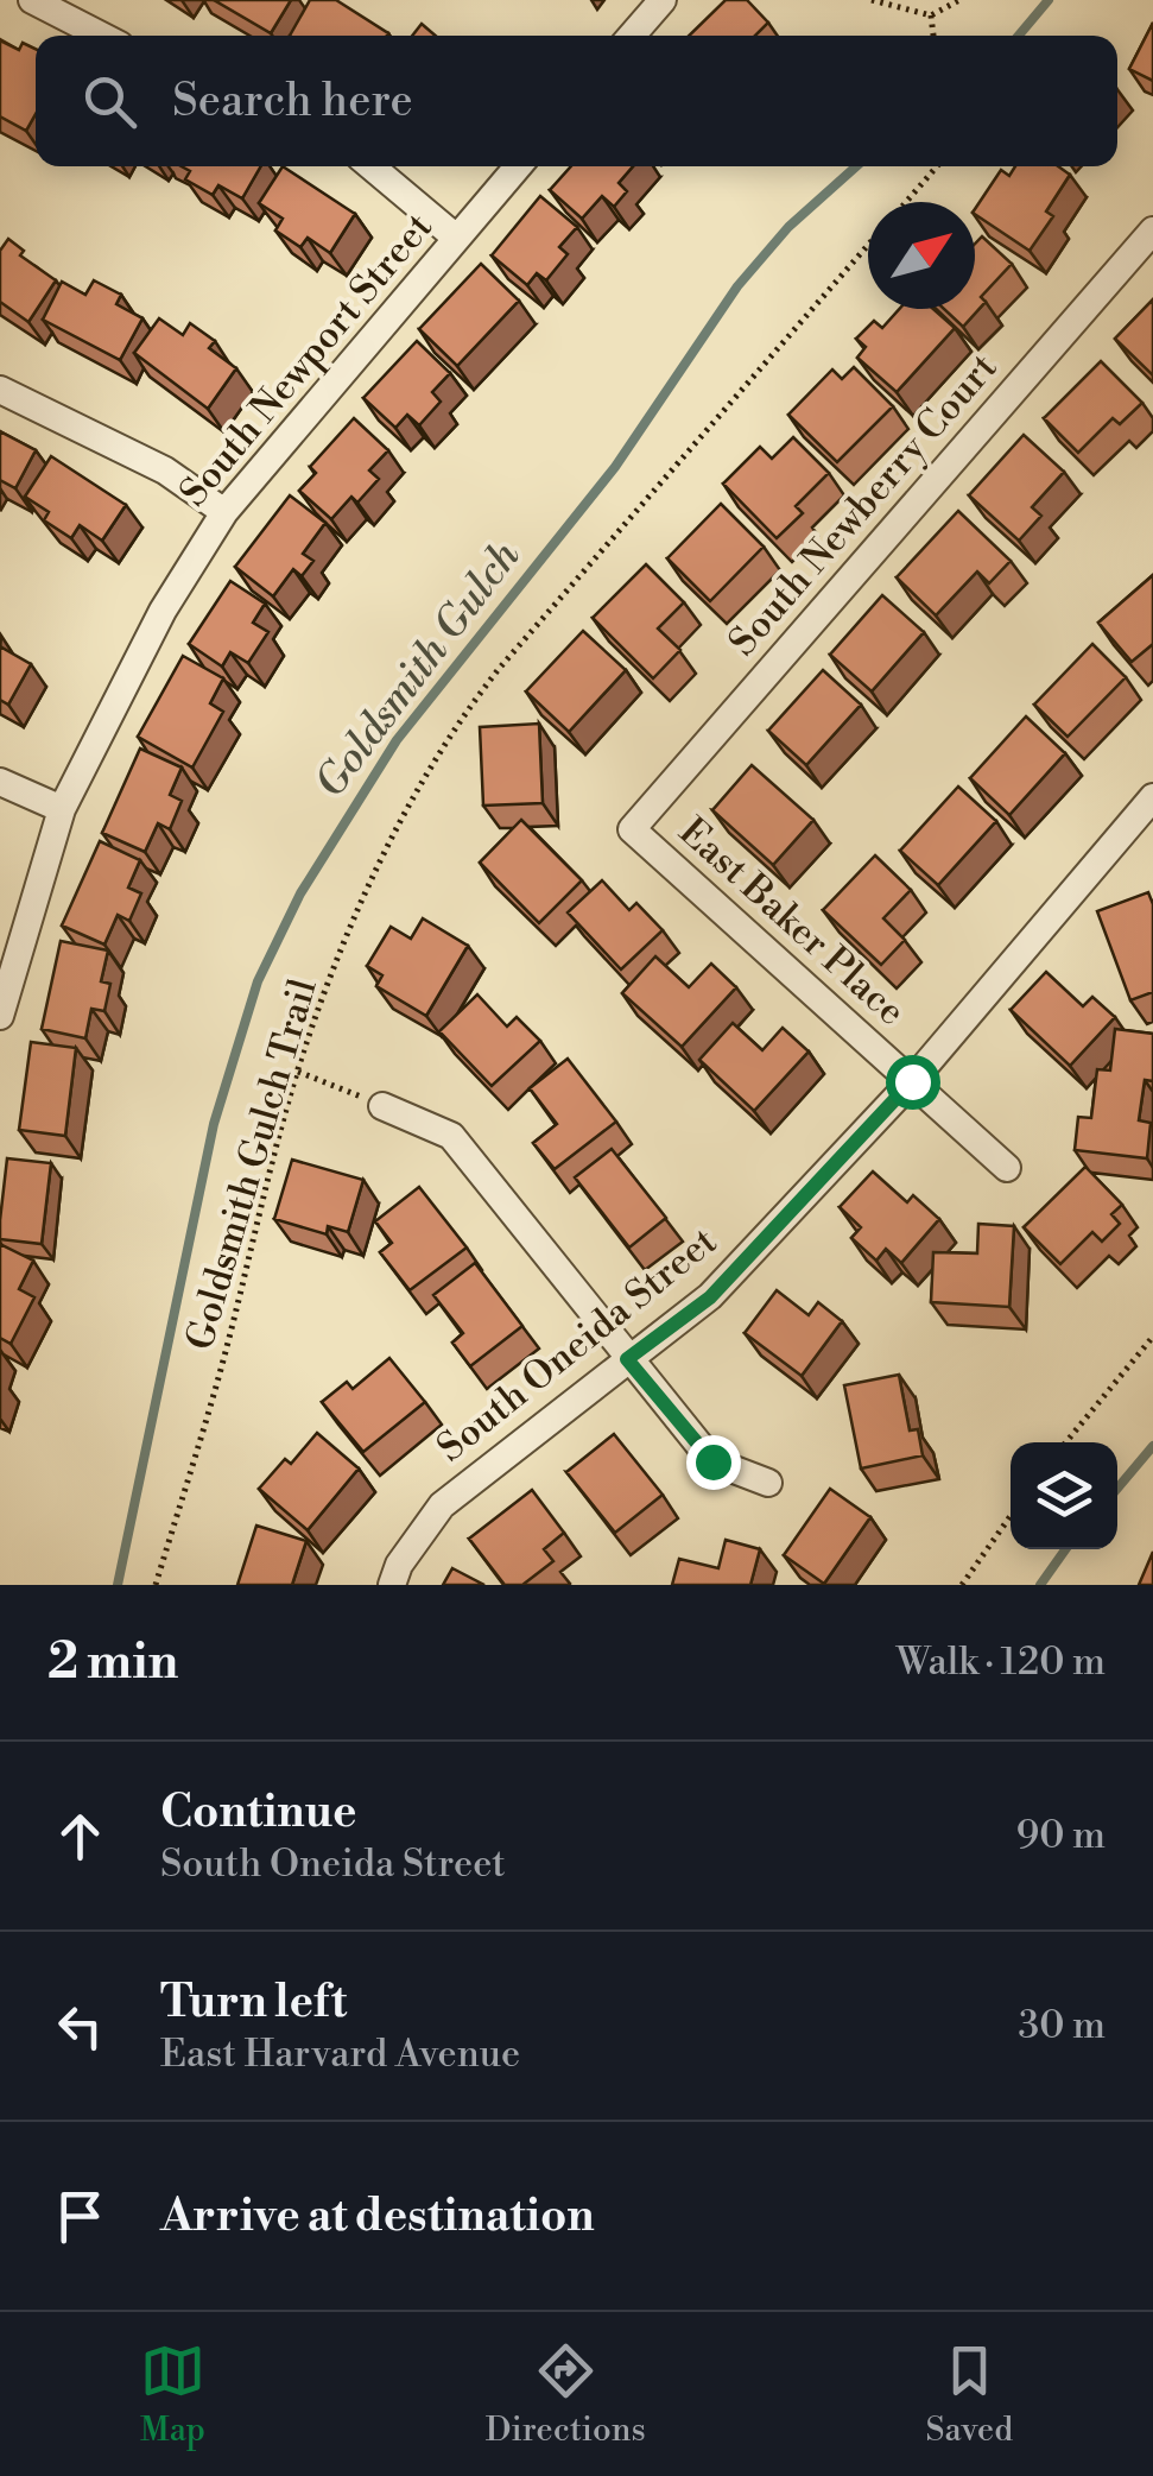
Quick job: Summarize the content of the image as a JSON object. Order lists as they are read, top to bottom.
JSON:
{
  "streets": {
    "street": [
      "South Newport Street",
      "South Newberry Court",
      "East Baker Place",
      "South Oneida Street"
    ],
    "path": ["Goldsmith Gulch Trail"]
  },
  "crossings": [
    ["South Newberry Court", "East Baker Place"],
    ["East Baker Place", "South Oneida Street"]
  ],
  "water": ["Goldsmith Gulch"],
  "north": "top right",
  "page": {
    "search": "Search here",
    "heading": ["2 min", "Walk · 120 m"],
    "list": [
      ["Continue", "South Oneida Street", "90 m"],
      ["Turn left", "East Harvard Avenue", "30 m"],
      "Arrive at destination"
    ],
    "nav": ["Map", "Directions", "Saved"]
  }
}
